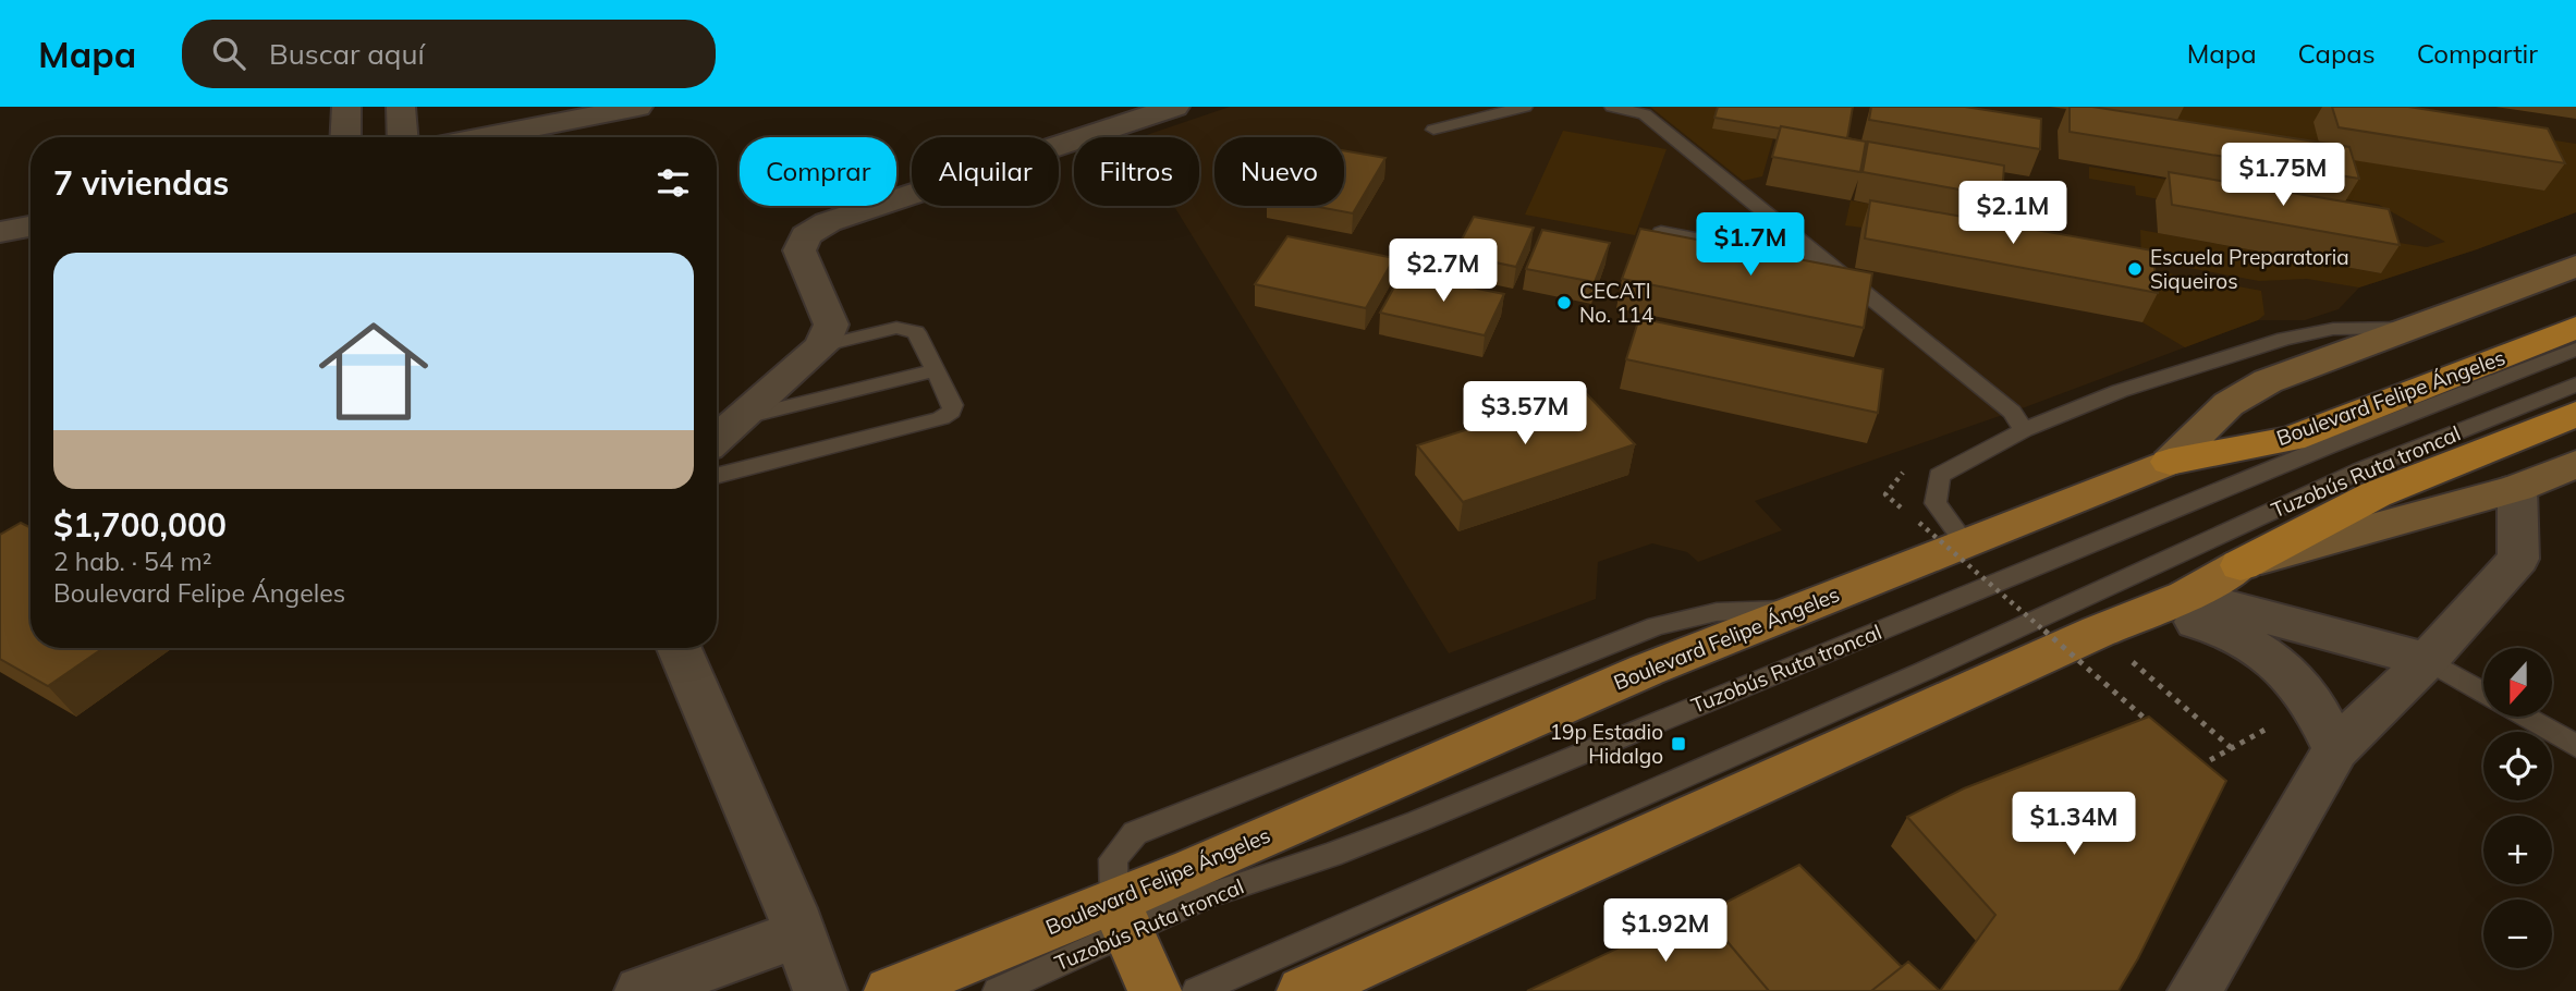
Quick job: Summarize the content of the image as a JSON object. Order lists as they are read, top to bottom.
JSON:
{
  "streets": {
    "highway": ["Boulevard Felipe Ángeles"],
    "lane": ["Tuzobús Ruta troncal"]
  },
  "crossings": [
    ["Boulevard Felipe Ángeles", "Tuzobús Ruta troncal"]
  ],
  "places": {
    "other": ["Escuela Preparatoria Siqueiros", "CECATI No. 114"],
    "transit": ["19p Estadio Hidalgo"]
  },
  "north": "bottom",
  "page": {
    "header": "Mapa",
    "search": "Buscar aquí",
    "nav": ["Mapa", "Capas", "Compartir"],
    "chip": [
      "Comprar",
      "Alquilar",
      "Filtros",
      "Nuevo"
    ],
    "heading": "7 viviendas",
    "price": [
      "$1.75M",
      "$2.1M",
      "$1.7M",
      "$2.7M",
      "$3.57M",
      "$1.34M",
      "$1.92M"
    ],
    "list": [
      {
        "name": "$1,700,000",
        "note": "2 hab. · 54 m² · Boulevard Felipe Ángeles"
      }
    ],
    "map_buttons": ["+", "−"]
  }
}
